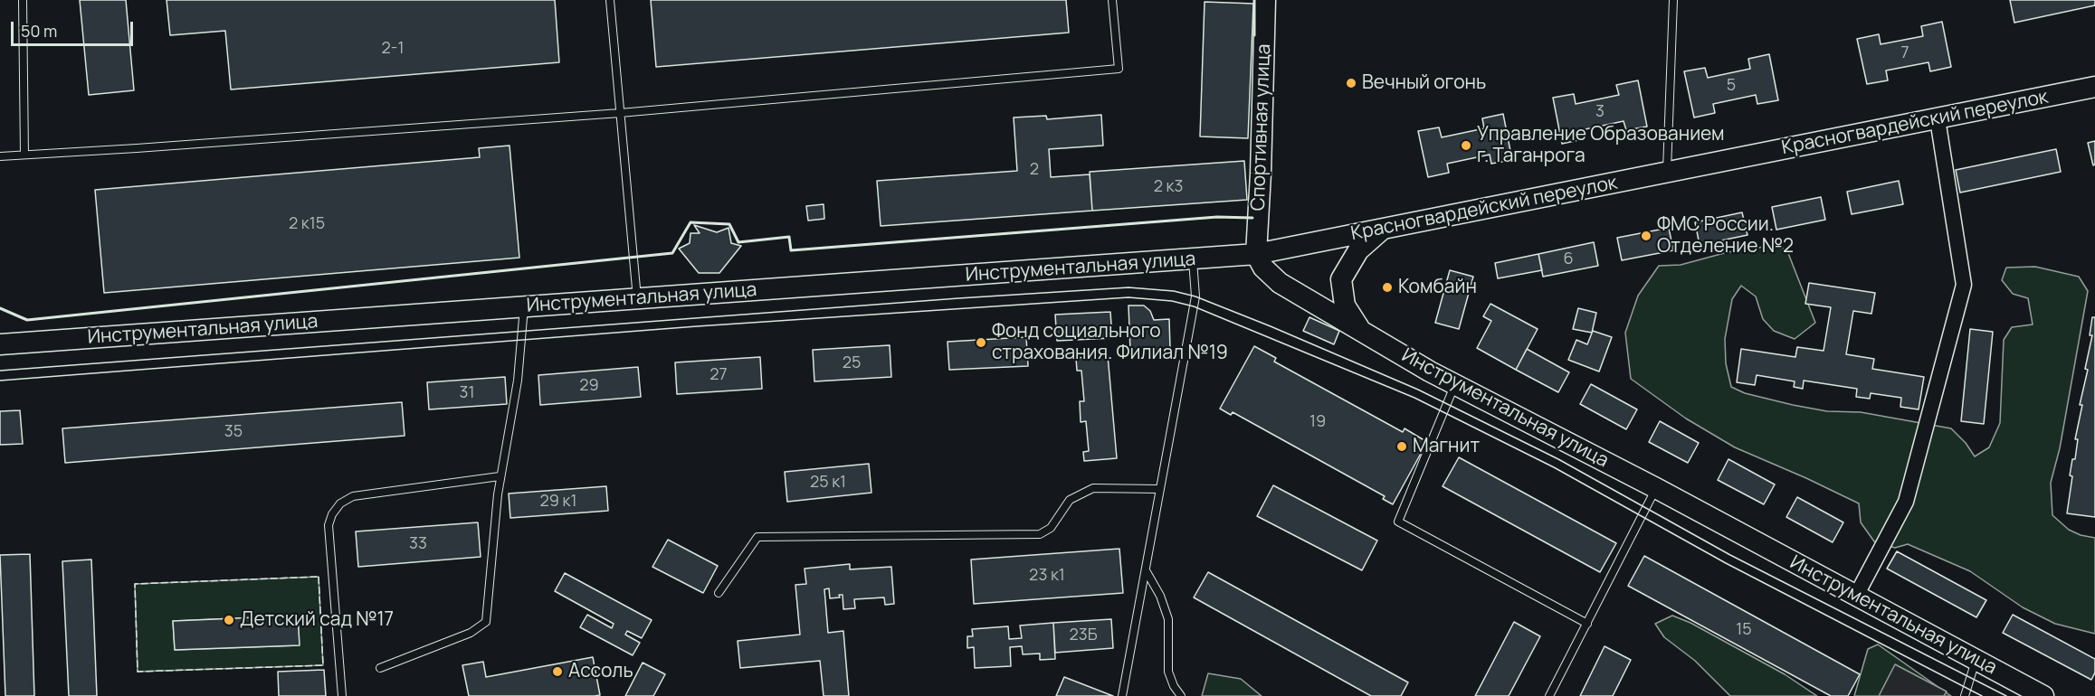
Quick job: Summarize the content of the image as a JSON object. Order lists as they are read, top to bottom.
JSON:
{
  "streets": {
    "main road": ["Красногвардейский переулок", "Спортивная улица", "Инструментальная улица"]
  },
  "crossings": [
    ["Красногвардейский переулок", "Спортивная улица"],
    ["Красногвардейский переулок", "Инструментальная улица"],
    ["Спортивная улица", "Инструментальная улица"]
  ],
  "places": [
    "Вечный огонь",
    "Управление Образованием г. Таганрога",
    "ФМС России. Отделение №2",
    "Комбайн",
    "Фонд социального страхования. Филиал №19",
    "Магнит",
    "Детский сад №17",
    "Ассоль"
  ],
  "house_numbers": [
    "2-1",
    "7",
    "5",
    "3",
    "2",
    "2 к3",
    "2 к15",
    "6",
    "25",
    "27",
    "29",
    "31",
    "19",
    "35",
    "25 к1",
    "29 к1",
    "33",
    "23 к1",
    "15",
    "23Б"
  ],
  "scale_bar": "50 m"
}
